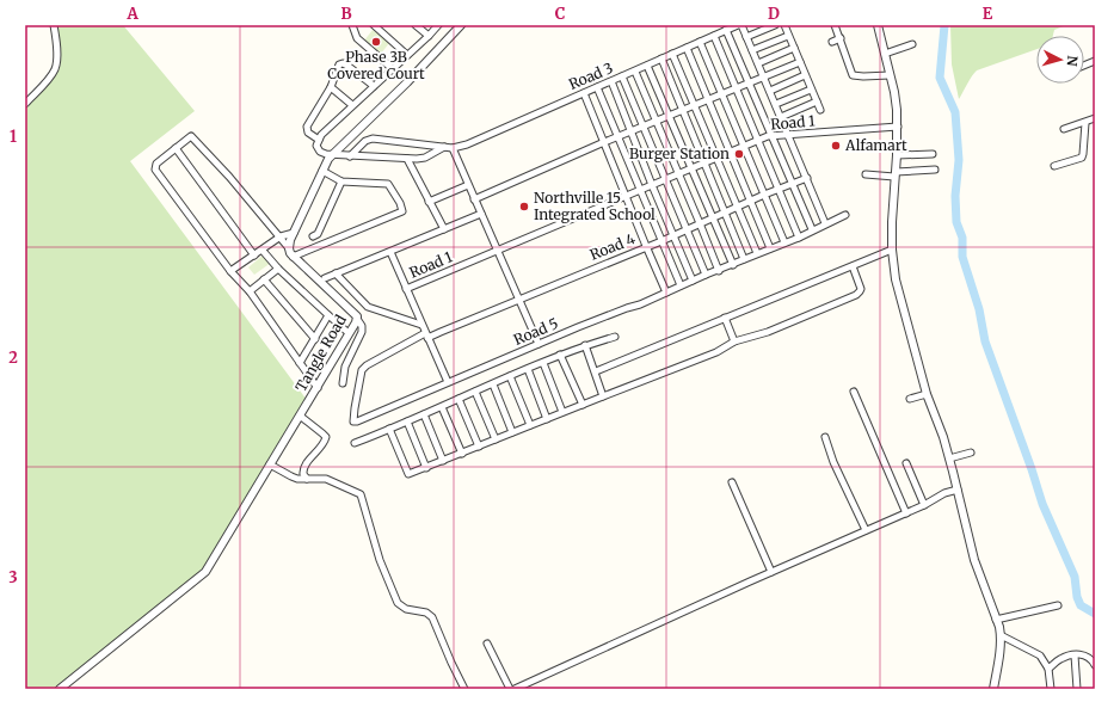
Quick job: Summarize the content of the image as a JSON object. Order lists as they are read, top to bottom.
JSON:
{
  "streets": {
    "street": [
      "Road 3",
      "Road 1",
      "Road 4",
      "Road 5",
      "Tangle Road"
    ]
  },
  "crossings": [
    ["Road 4", "Road 5"]
  ],
  "places": [
    "Phase 3B Covered Court",
    "Alfamart",
    "Burger Station",
    "Northville 15 Integrated School"
  ],
  "north": "right",
  "grid": {
    "columns": [
      "A",
      "B",
      "C",
      "D",
      "E"
    ],
    "rows": ["1", "2", "3"]
  }
}
